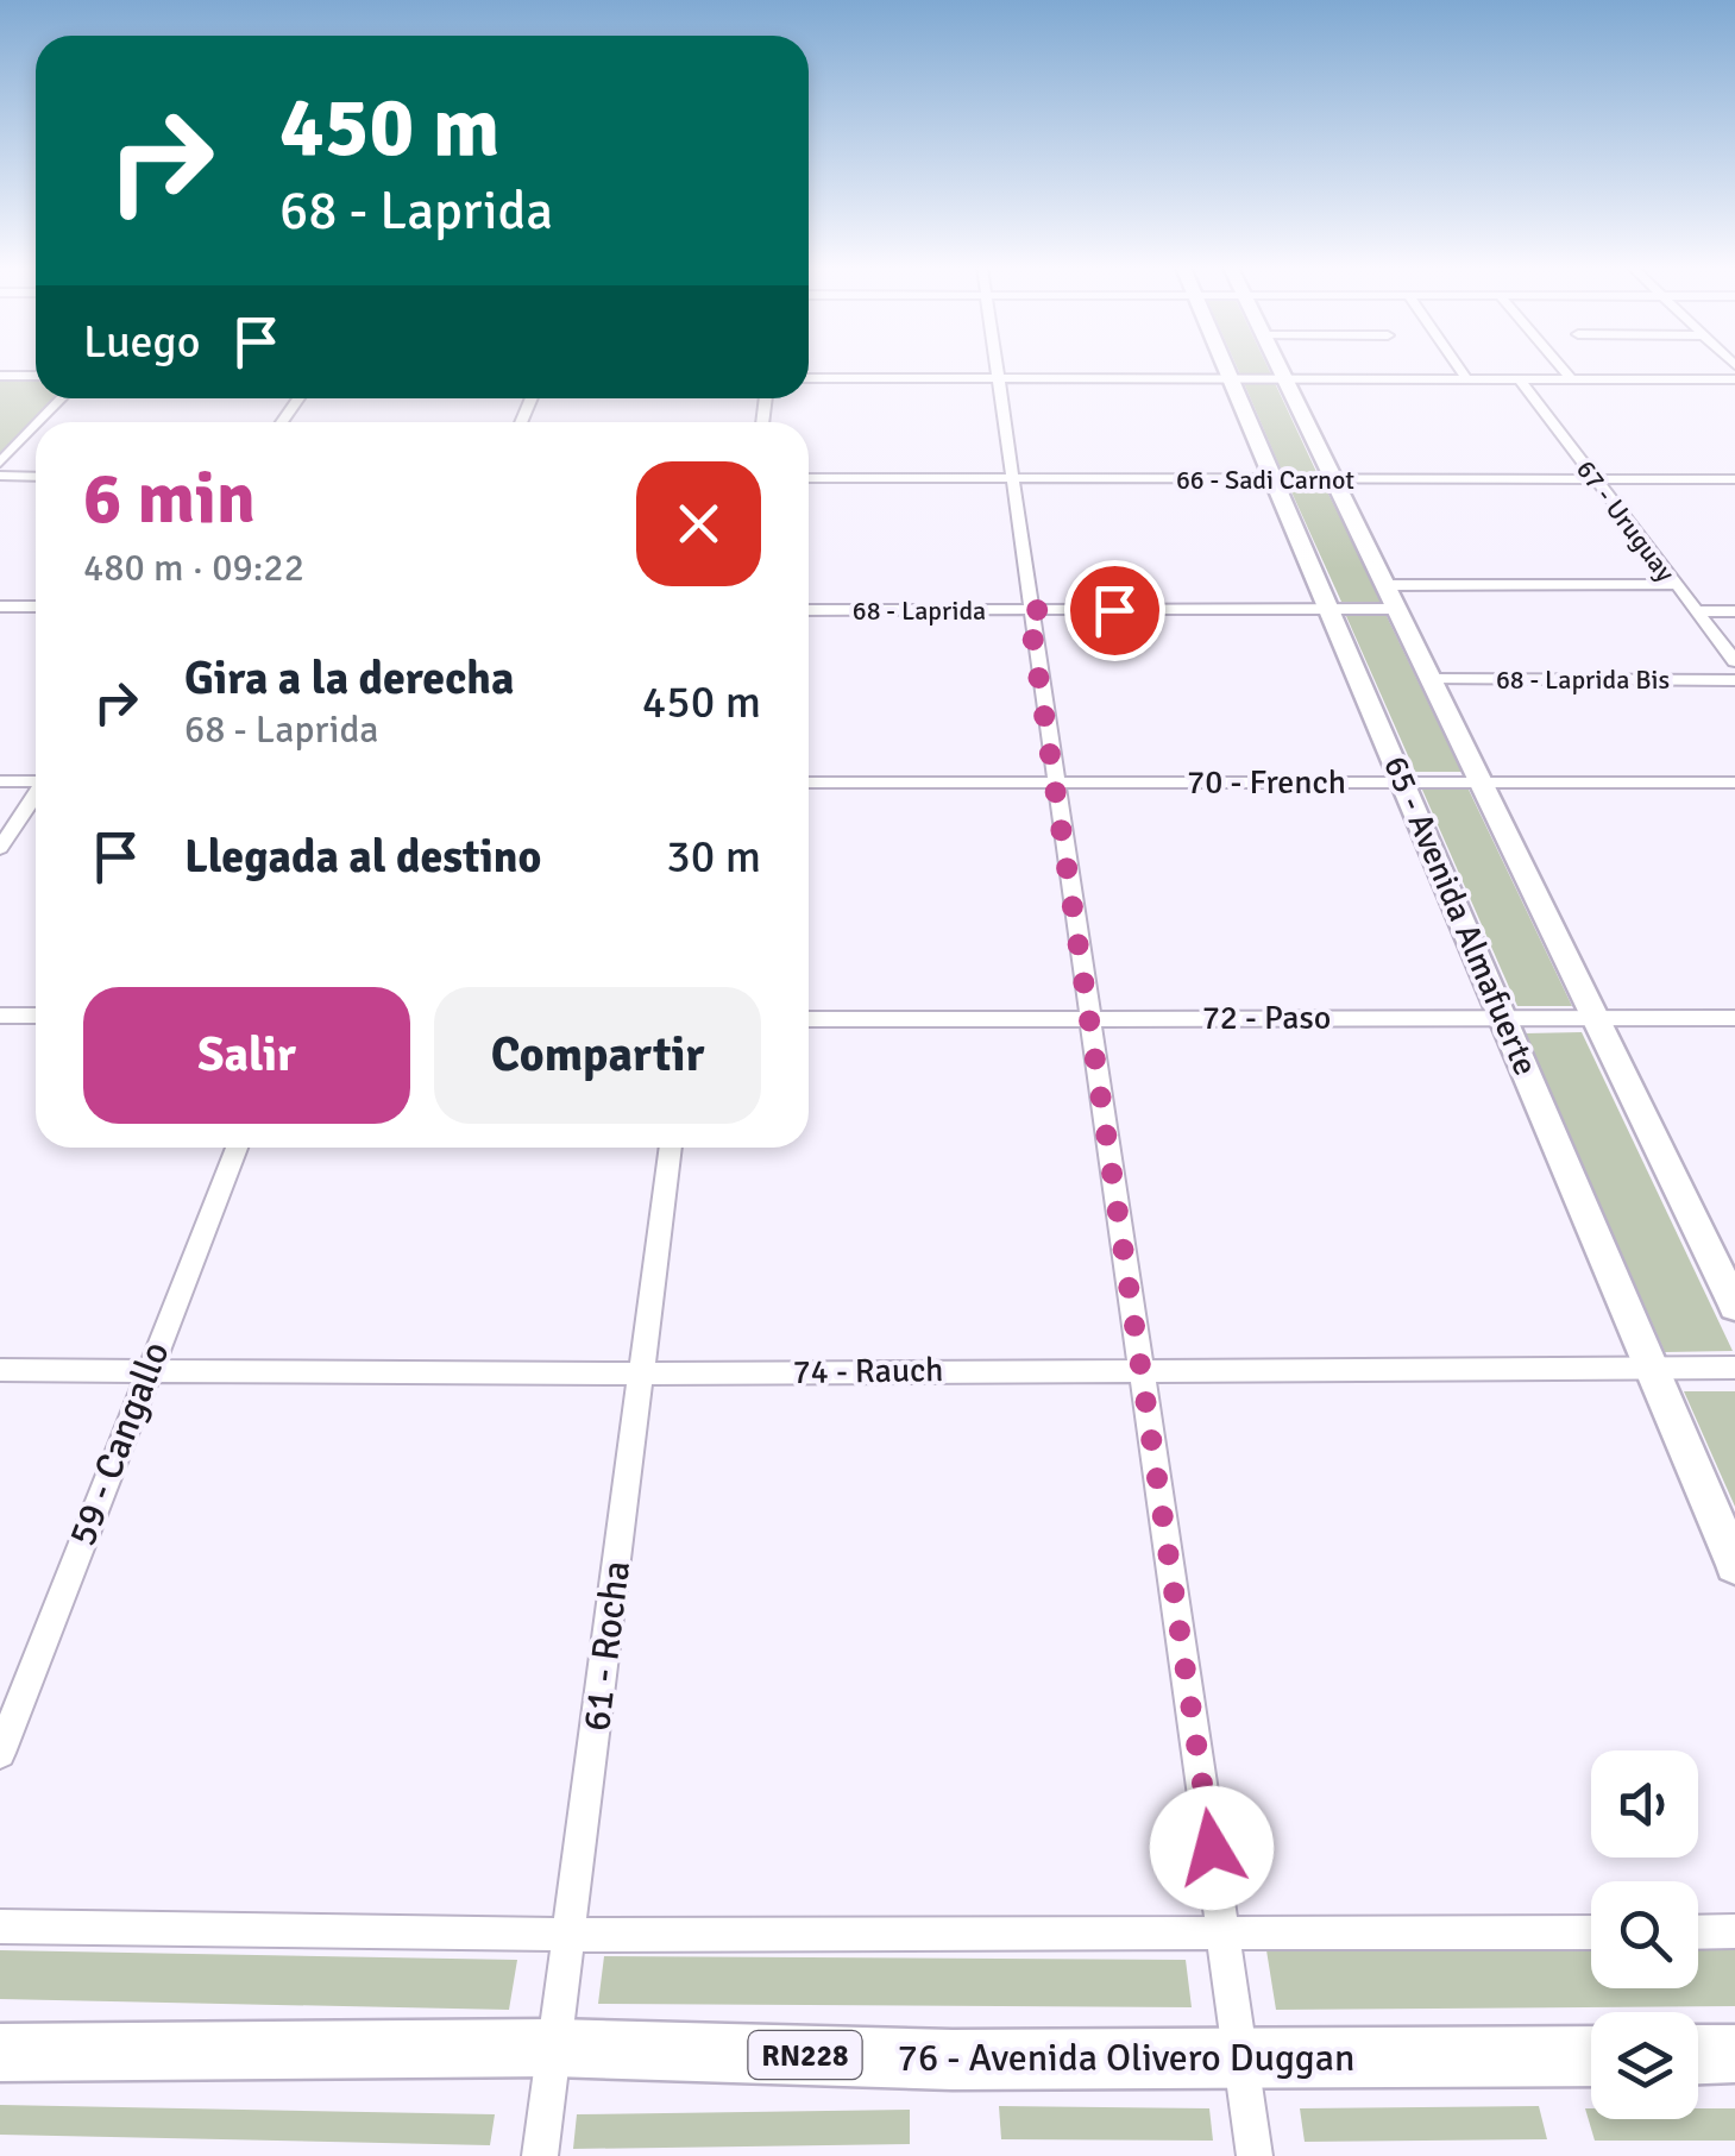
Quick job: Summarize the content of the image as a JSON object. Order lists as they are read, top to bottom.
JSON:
{
  "streets": {
    "highway": ["RN228", "76 - Avenida Olivero Duggan"],
    "main road": ["65 - Avenida Almafuerte"],
    "street": [
      "66 - Sadi Carnot",
      "67 - Uruguay",
      "68 - Laprida",
      "68 - Laprida Bis",
      "70 - French",
      "72 - Paso",
      "74 - Rauch",
      "59 - Cangallo",
      "61 - Rocha"
    ]
  },
  "crossings": [
    ["66 - Sadi Carnot", "67 - Uruguay"],
    ["66 - Sadi Carnot", "65 - Avenida Almafuerte"],
    ["67 - Uruguay", "68 - Laprida"],
    ["68 - Laprida", "65 - Avenida Almafuerte"],
    ["70 - French", "65 - Avenida Almafuerte"],
    ["65 - Avenida Almafuerte", "72 - Paso"],
    ["65 - Avenida Almafuerte", "74 - Rauch"],
    ["74 - Rauch", "59 - Cangallo"],
    ["74 - Rauch", "61 - Rocha"],
    ["61 - Rocha", "76 - Avenida Olivero Duggan"]
  ],
  "page": {
    "turn": ["450 m", "68 - Laprida"],
    "then": "Luego",
    "heading": ["6 min", "480 m · 09:22"],
    "list": [
      {
        "name": "Gira a la derecha",
        "note": "68 - Laprida",
        "value": "450 m"
      },
      {
        "name": "Llegada al destino",
        "value": "30 m"
      }
    ],
    "buttons": ["Salir", "Compartir"]
  }
}
